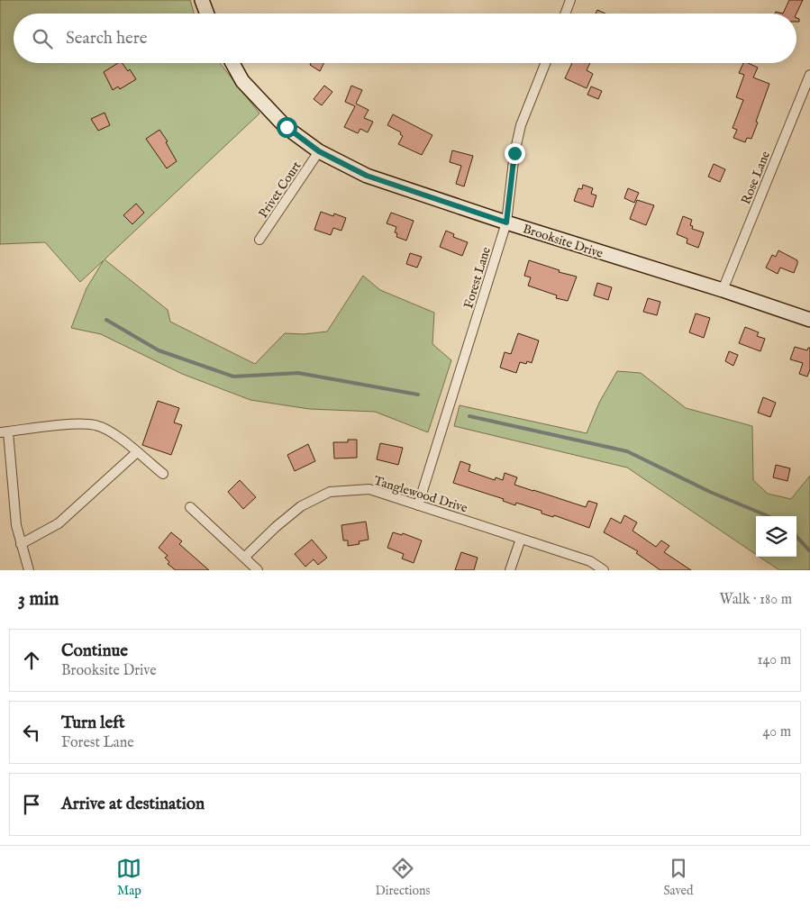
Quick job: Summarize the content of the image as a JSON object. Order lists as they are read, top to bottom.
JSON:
{
  "streets": {
    "street": [
      "Rose Lane",
      "Privet Court",
      "Brooksite Drive",
      "Forest Lane",
      "Tanglewood Drive"
    ]
  },
  "crossings": [
    ["Rose Lane", "Brooksite Drive"],
    ["Privet Court", "Brooksite Drive"],
    ["Brooksite Drive", "Forest Lane"],
    ["Forest Lane", "Tanglewood Drive"]
  ],
  "page": {
    "search": "Search here",
    "heading": ["3 min", "Walk · 180 m"],
    "list": [
      ["Continue", "Brooksite Drive", "140 m"],
      ["Turn left", "Forest Lane", "40 m"],
      "Arrive at destination"
    ],
    "nav": ["Map", "Directions", "Saved"]
  }
}
